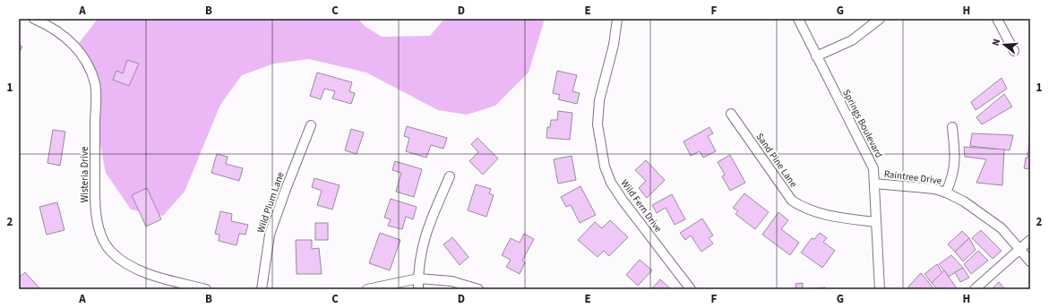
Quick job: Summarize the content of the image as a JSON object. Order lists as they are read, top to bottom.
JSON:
{
  "streets": {
    "street": [
      "Springs Boulevard",
      "Sand Pine Lane",
      "Wisteria Drive",
      "Raintree Drive",
      "Wild Plum Lane",
      "Wild Fern Drive"
    ]
  },
  "crossings": [
    ["Springs Boulevard", "Sand Pine Lane"],
    ["Springs Boulevard", "Raintree Drive"]
  ],
  "north": "left",
  "grid": {
    "columns": [
      "A",
      "B",
      "C",
      "D",
      "E",
      "F",
      "G",
      "H"
    ],
    "rows": ["1", "2"]
  }
}
